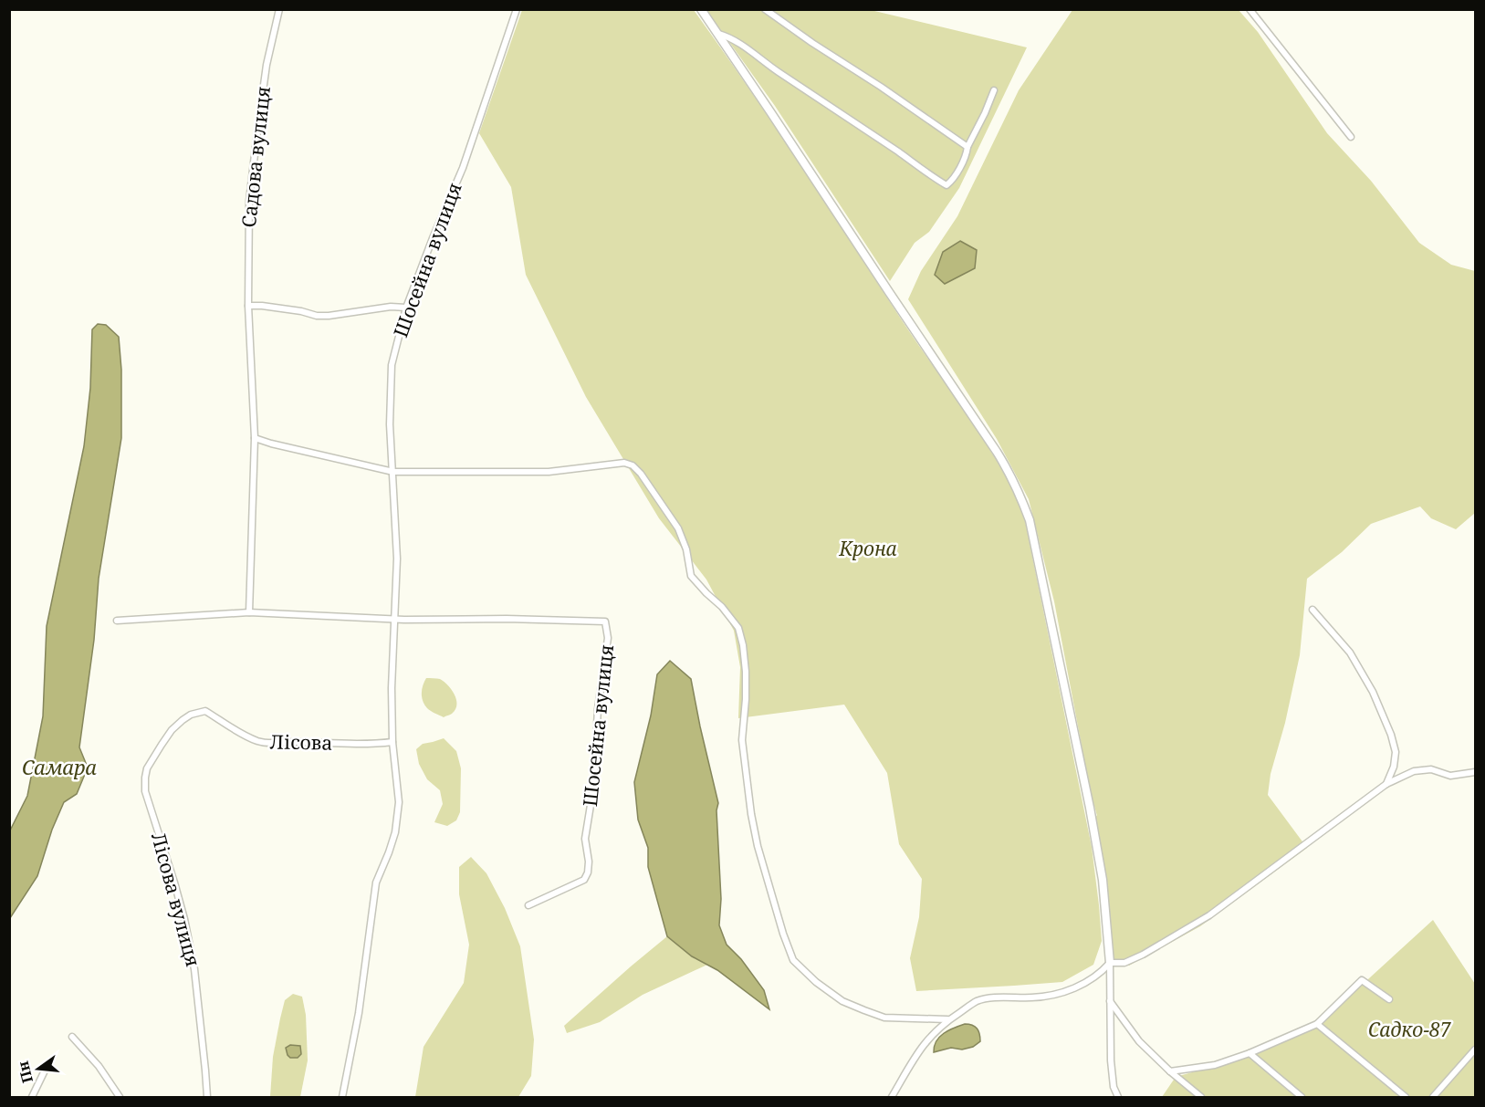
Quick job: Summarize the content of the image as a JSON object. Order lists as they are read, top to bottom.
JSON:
{
  "streets": {
    "street": [
      "Садова вулиця",
      "Шосейна вулиця",
      "Лісова",
      "Лісова вулиця"
    ]
  },
  "crossings": [
    ["Садова вулиця", "Шосейна вулиця"],
    ["Шосейна вулиця", "Лісова"],
    ["Лісова", "Лісова вулиця"]
  ],
  "water": ["Самара"],
  "parks": ["Крона", "Садко-87"],
  "north": "left"
}
